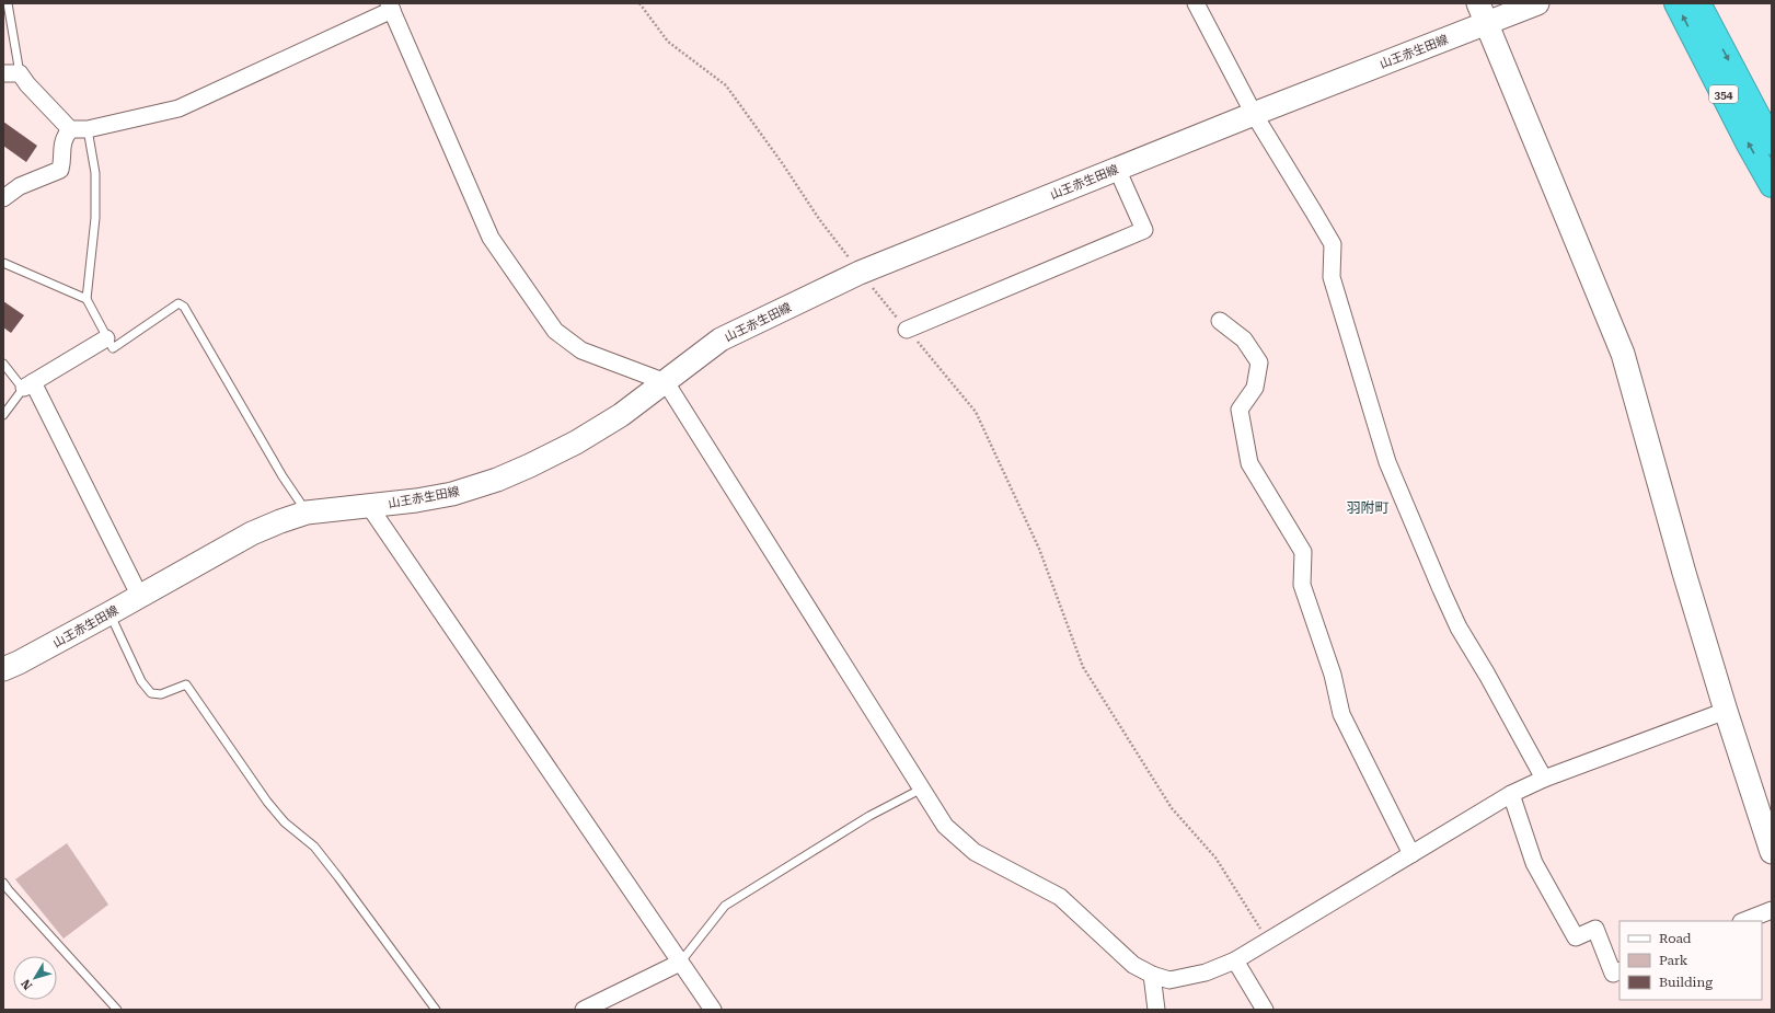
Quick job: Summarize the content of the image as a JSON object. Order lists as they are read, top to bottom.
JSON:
{
  "streets": {
    "highway": ["354"],
    "main road": ["山王赤生田線"]
  },
  "districts": ["羽附町"],
  "legend": ["Road", "Park", "Building"],
  "north": "bottom left"
}
